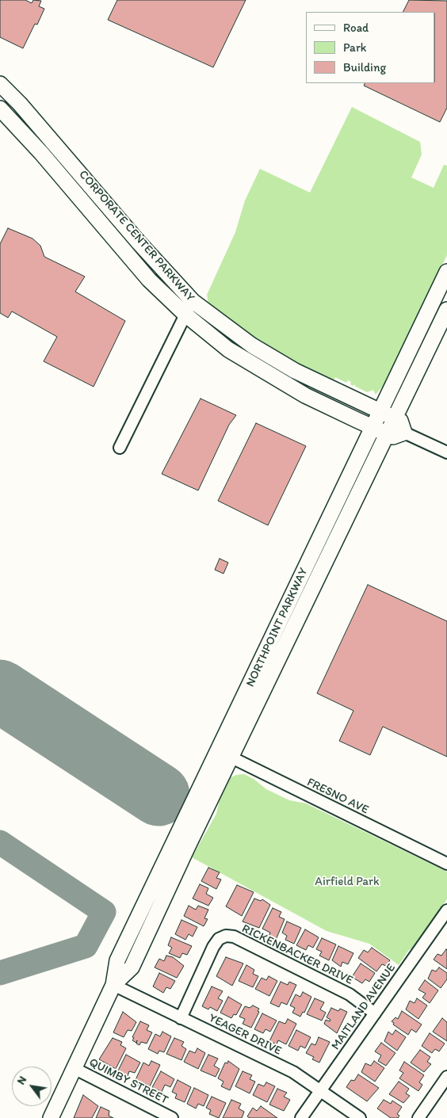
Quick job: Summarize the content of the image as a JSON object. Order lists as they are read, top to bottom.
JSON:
{
  "streets": {
    "street": [
      "CORPORATE CENTER PARKWAY",
      "NORTHPOINT PARKWAY",
      "FRESNO AVE",
      "RICKENBACKER DRIVE",
      "MAITLAND AVENUE",
      "YEAGER DRIVE",
      "QUIMBY STREET"
    ]
  },
  "crossings": [
    ["CORPORATE CENTER PARKWAY", "NORTHPOINT PARKWAY"],
    ["NORTHPOINT PARKWAY", "FRESNO AVE"],
    ["NORTHPOINT PARKWAY", "YEAGER DRIVE"],
    ["NORTHPOINT PARKWAY", "QUIMBY STREET"],
    ["RICKENBACKER DRIVE", "MAITLAND AVENUE"],
    ["RICKENBACKER DRIVE", "YEAGER DRIVE"],
    ["MAITLAND AVENUE", "YEAGER DRIVE"]
  ],
  "parks": ["Airfield Park"],
  "legend": ["Road", "Park", "Building"],
  "north": "top left"
}
